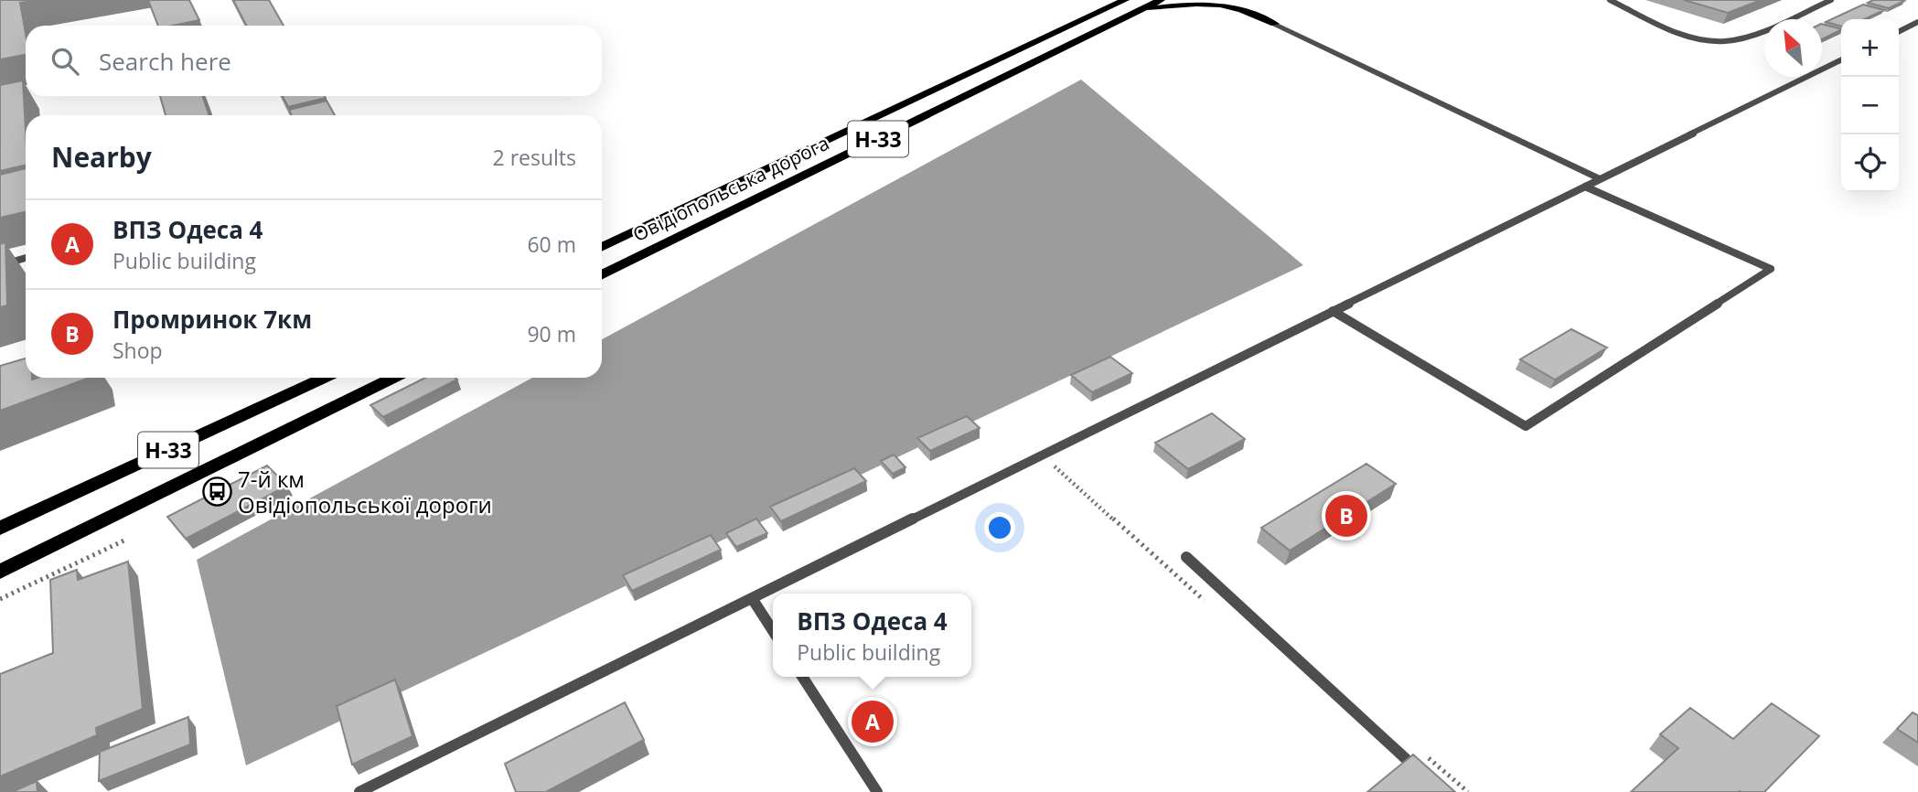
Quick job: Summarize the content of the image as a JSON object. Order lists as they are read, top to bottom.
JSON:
{
  "streets": {
    "main road": ["Н-33", "Овідіопольська дорога"]
  },
  "places": {
    "bus stop": ["7-й км Овідіопольської дороги"]
  },
  "north": "top left",
  "page": {
    "map_buttons": ["+", "−"],
    "search": "Search here",
    "heading": ["Nearby", "2 results"],
    "list": [
      {
        "mark": "A",
        "name": "ВПЗ Одеса 4",
        "note": "Public building",
        "value": "60 m"
      },
      {
        "mark": "B",
        "name": "Промринок 7км",
        "note": "Shop",
        "value": "90 m"
      }
    ],
    "pins": ["B", "A"],
    "popup": ["ВПЗ Одеса 4", "Public building"]
  }
}
